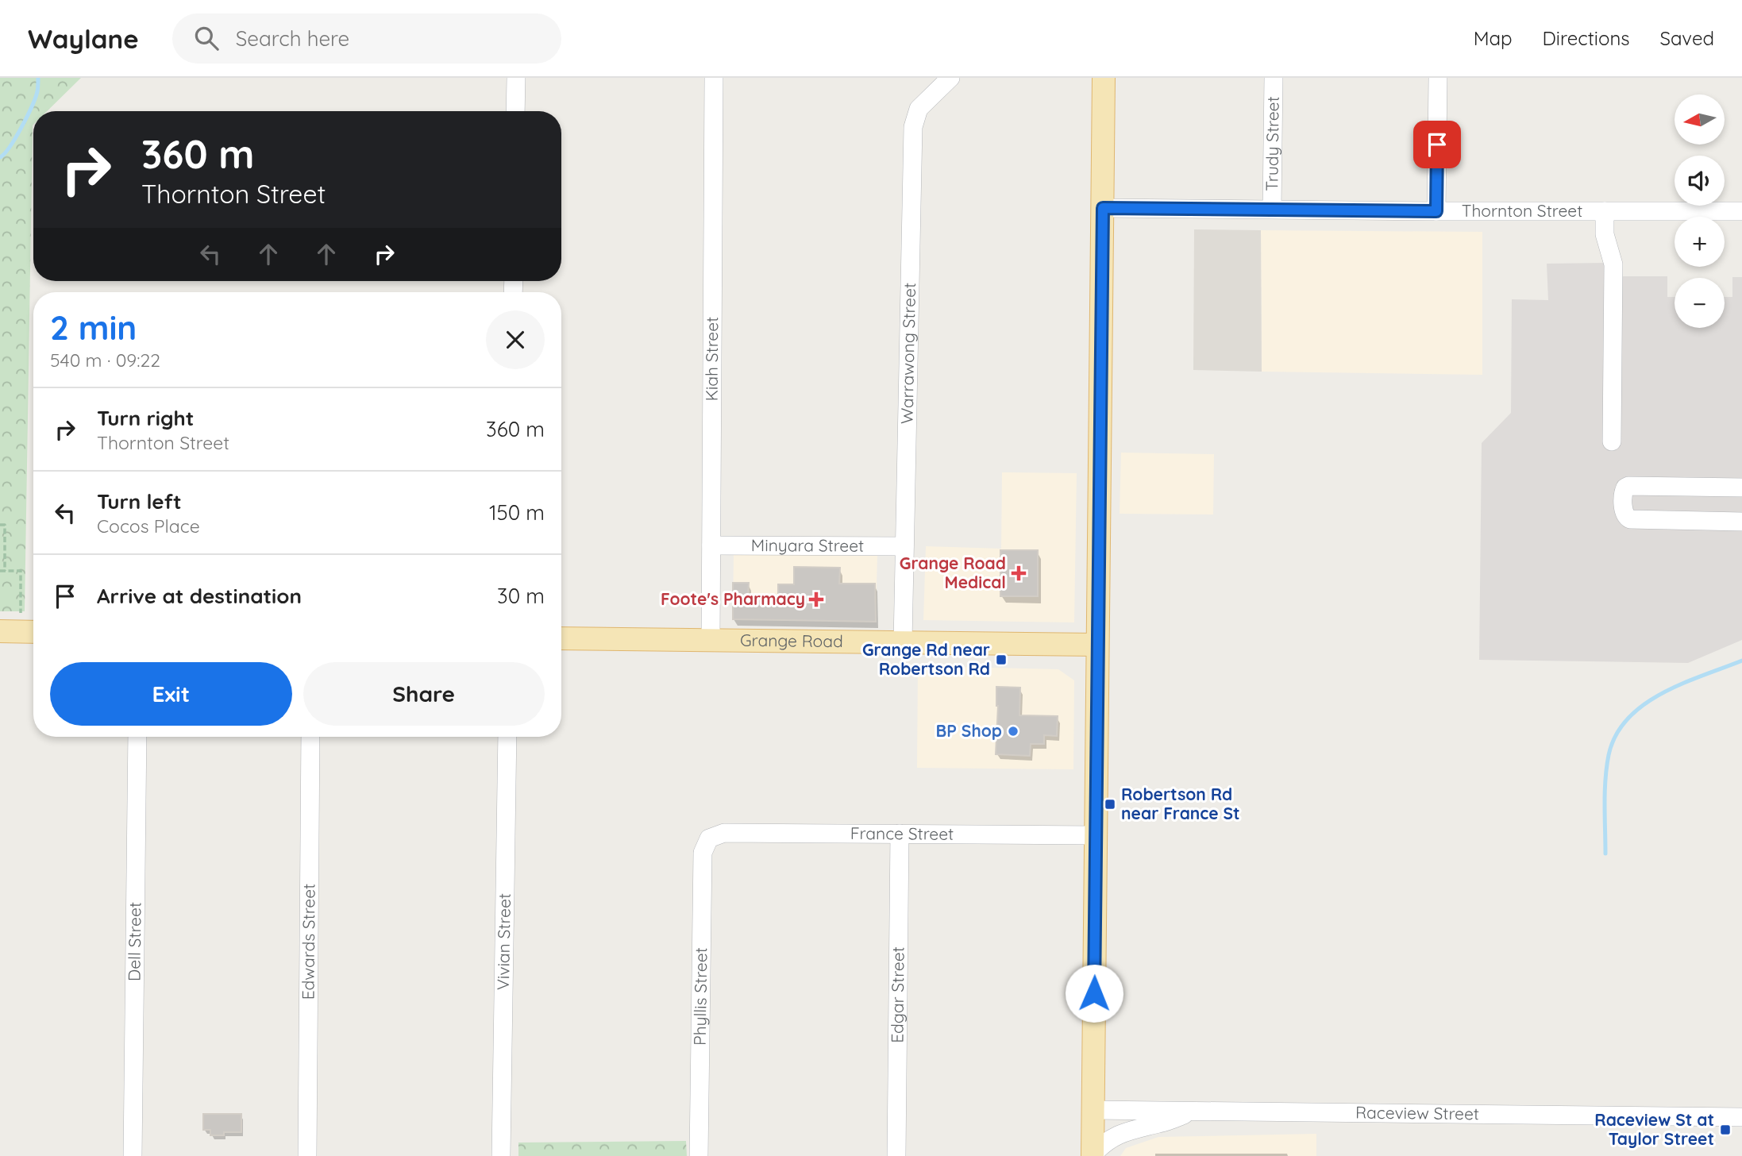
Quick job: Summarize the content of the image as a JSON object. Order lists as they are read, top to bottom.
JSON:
{
  "streets": {
    "main road": ["Grange Road"],
    "street": [
      "Trudy Street",
      "Thornton Street",
      "Warrawong Street",
      "Kiah Street",
      "Minyara Street",
      "France Street",
      "Dell Street",
      "Edwards Street",
      "Vivian Street",
      "Edgar Street",
      "Phyllis Street",
      "Raceview Street"
    ]
  },
  "crossings": [
    ["Trudy Street", "Thornton Street"],
    ["Warrawong Street", "Minyara Street"],
    ["Warrawong Street", "Grange Road"],
    ["Kiah Street", "Minyara Street"],
    ["Kiah Street", "Grange Road"],
    ["France Street", "Edgar Street"],
    ["France Street", "Phyllis Street"]
  ],
  "places": {
    "health": ["Grange Road Medical", "Foote's Pharmacy"],
    "transit": ["Grange Rd near Robertson Rd", "Robertson Rd near France St", "Raceview St at Taylor Street"],
    "other": ["BP Shop"]
  },
  "north": "left",
  "page": {
    "header": "Waylane",
    "search": "Search here",
    "nav": ["Map", "Directions", "Saved"],
    "map_buttons": ["+", "−"],
    "turn": ["360 m", "Thornton Street"],
    "heading": ["2 min", "540 m · 09:22"],
    "list": [
      {
        "name": "Turn right",
        "note": "Thornton Street",
        "value": "360 m"
      },
      {
        "name": "Turn left",
        "note": "Cocos Place",
        "value": "150 m"
      },
      {
        "name": "Arrive at destination",
        "value": "30 m"
      }
    ],
    "buttons": ["Exit", "Share"]
  }
}
